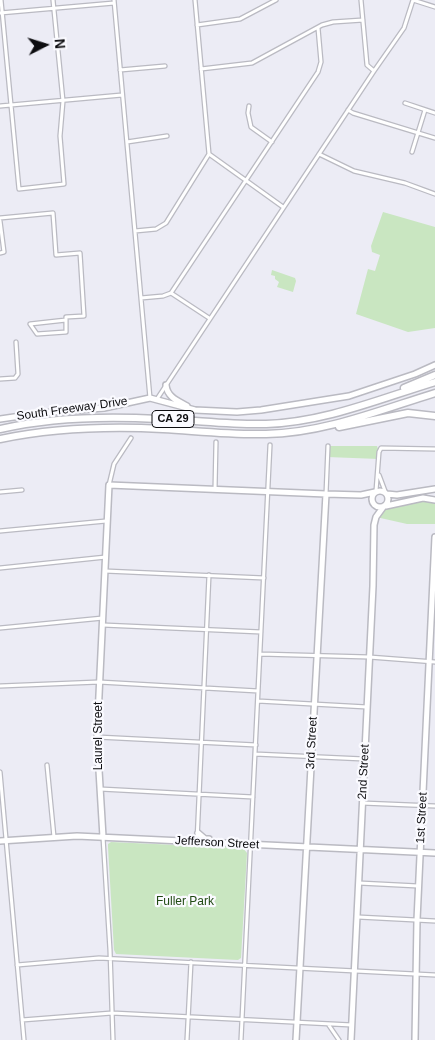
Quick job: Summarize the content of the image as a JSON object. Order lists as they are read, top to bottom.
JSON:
{
  "streets": {
    "highway": ["CA 29"],
    "street": [
      "South Freeway Drive",
      "Laurel Street",
      "3rd Street",
      "2nd Street",
      "1st Street",
      "Jefferson Street"
    ]
  },
  "crossings": [
    ["Laurel Street", "Jefferson Street"],
    ["3rd Street", "Jefferson Street"],
    ["2nd Street", "Jefferson Street"],
    ["1st Street", "Jefferson Street"]
  ],
  "parks": ["Fuller Park"],
  "north": "right"
}
